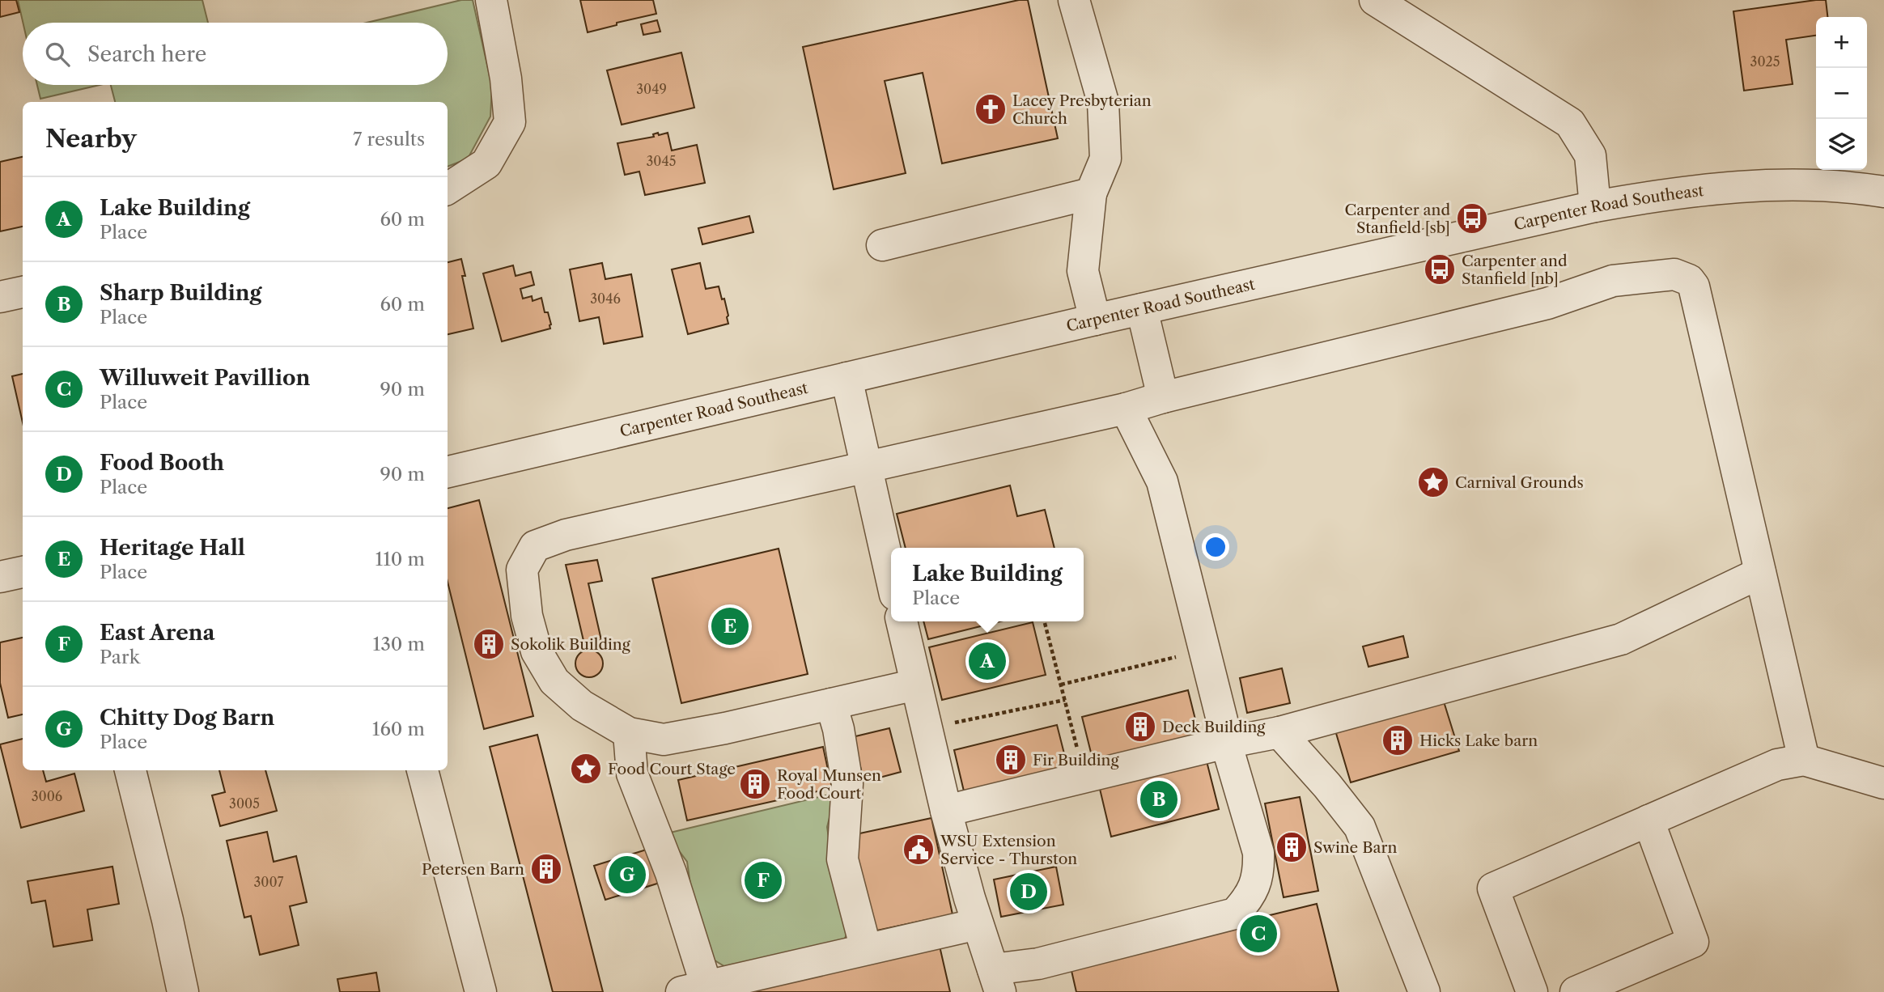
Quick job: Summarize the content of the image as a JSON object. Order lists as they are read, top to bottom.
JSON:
{
  "streets": {
    "street": ["Carpenter Road Southeast"]
  },
  "places": {
    "church": ["Lacey Presbyterian Church"],
    "bus stop": ["Carpenter and Stanfield [sb]", "Carpenter and Stanfield [nb]"],
    "place": ["Carnival Grounds", "Food Court Stage"],
    "building": [
      "Sokolik Building",
      "Deck Building",
      "Hicks Lake barn",
      "Fir Building",
      "Royal Munsen Food Court",
      "Swine Barn",
      "Petersen Barn"
    ],
    "public building": ["WSU Extension Service - Thurston"]
  },
  "house_numbers": [
    "3025",
    "3049",
    "3045",
    "3046",
    "3006",
    "3005",
    "3007"
  ],
  "page": {
    "map_buttons": ["+", "−"],
    "search": "Search here",
    "heading": ["Nearby", "7 results"],
    "list": [
      {
        "mark": "A",
        "name": "Lake Building",
        "note": "Place",
        "value": "60 m"
      },
      {
        "mark": "B",
        "name": "Sharp Building",
        "note": "Place",
        "value": "60 m"
      },
      {
        "mark": "C",
        "name": "Willuweit Pavillion",
        "note": "Place",
        "value": "90 m"
      },
      {
        "mark": "D",
        "name": "Food Booth",
        "note": "Place",
        "value": "90 m"
      },
      {
        "mark": "E",
        "name": "Heritage Hall",
        "note": "Place",
        "value": "110 m"
      },
      {
        "mark": "F",
        "name": "East Arena",
        "note": "Park",
        "value": "130 m"
      },
      {
        "mark": "G",
        "name": "Chitty Dog Barn",
        "note": "Place",
        "value": "160 m"
      }
    ],
    "popup": ["Lake Building", "Place"],
    "pins": [
      "E",
      "A",
      "B",
      "G",
      "F",
      "D",
      "C"
    ]
  }
}
